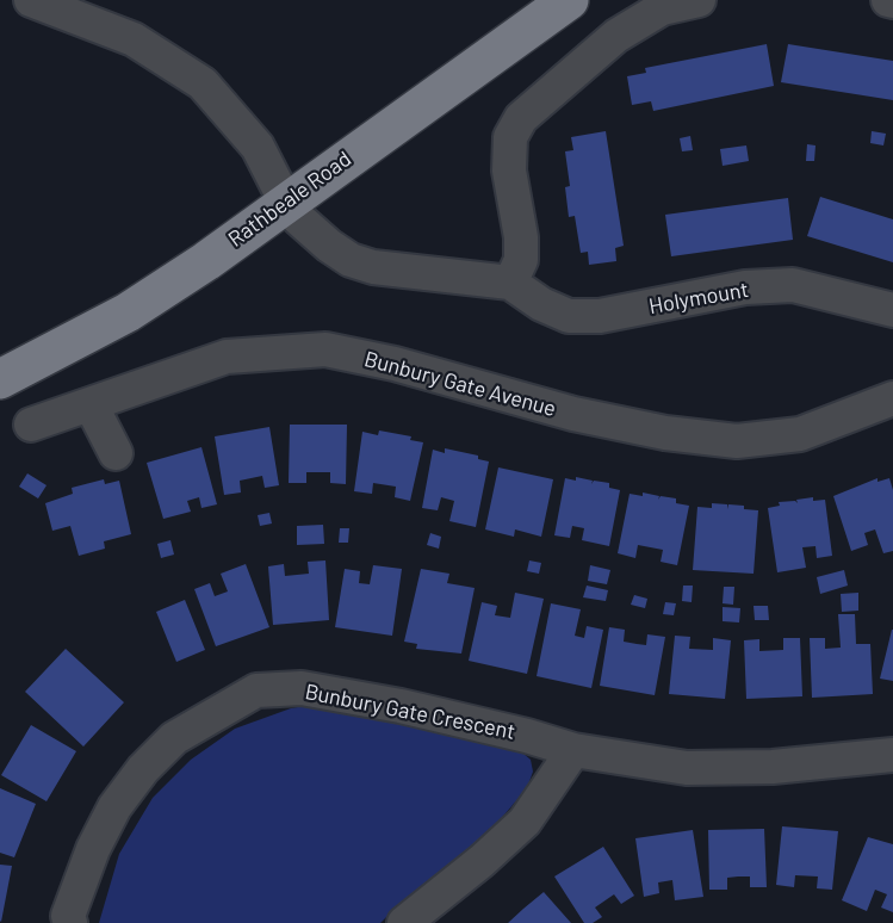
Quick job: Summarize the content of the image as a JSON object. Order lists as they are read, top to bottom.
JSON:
{
  "streets": {
    "main road": ["Rathbeale Road"],
    "street": ["Holymount", "Bunbury Gate Avenue", "Bunbury Gate Crescent"]
  },
  "crossings": [
    ["Rathbeale Road", "Holymount"]
  ]
}
